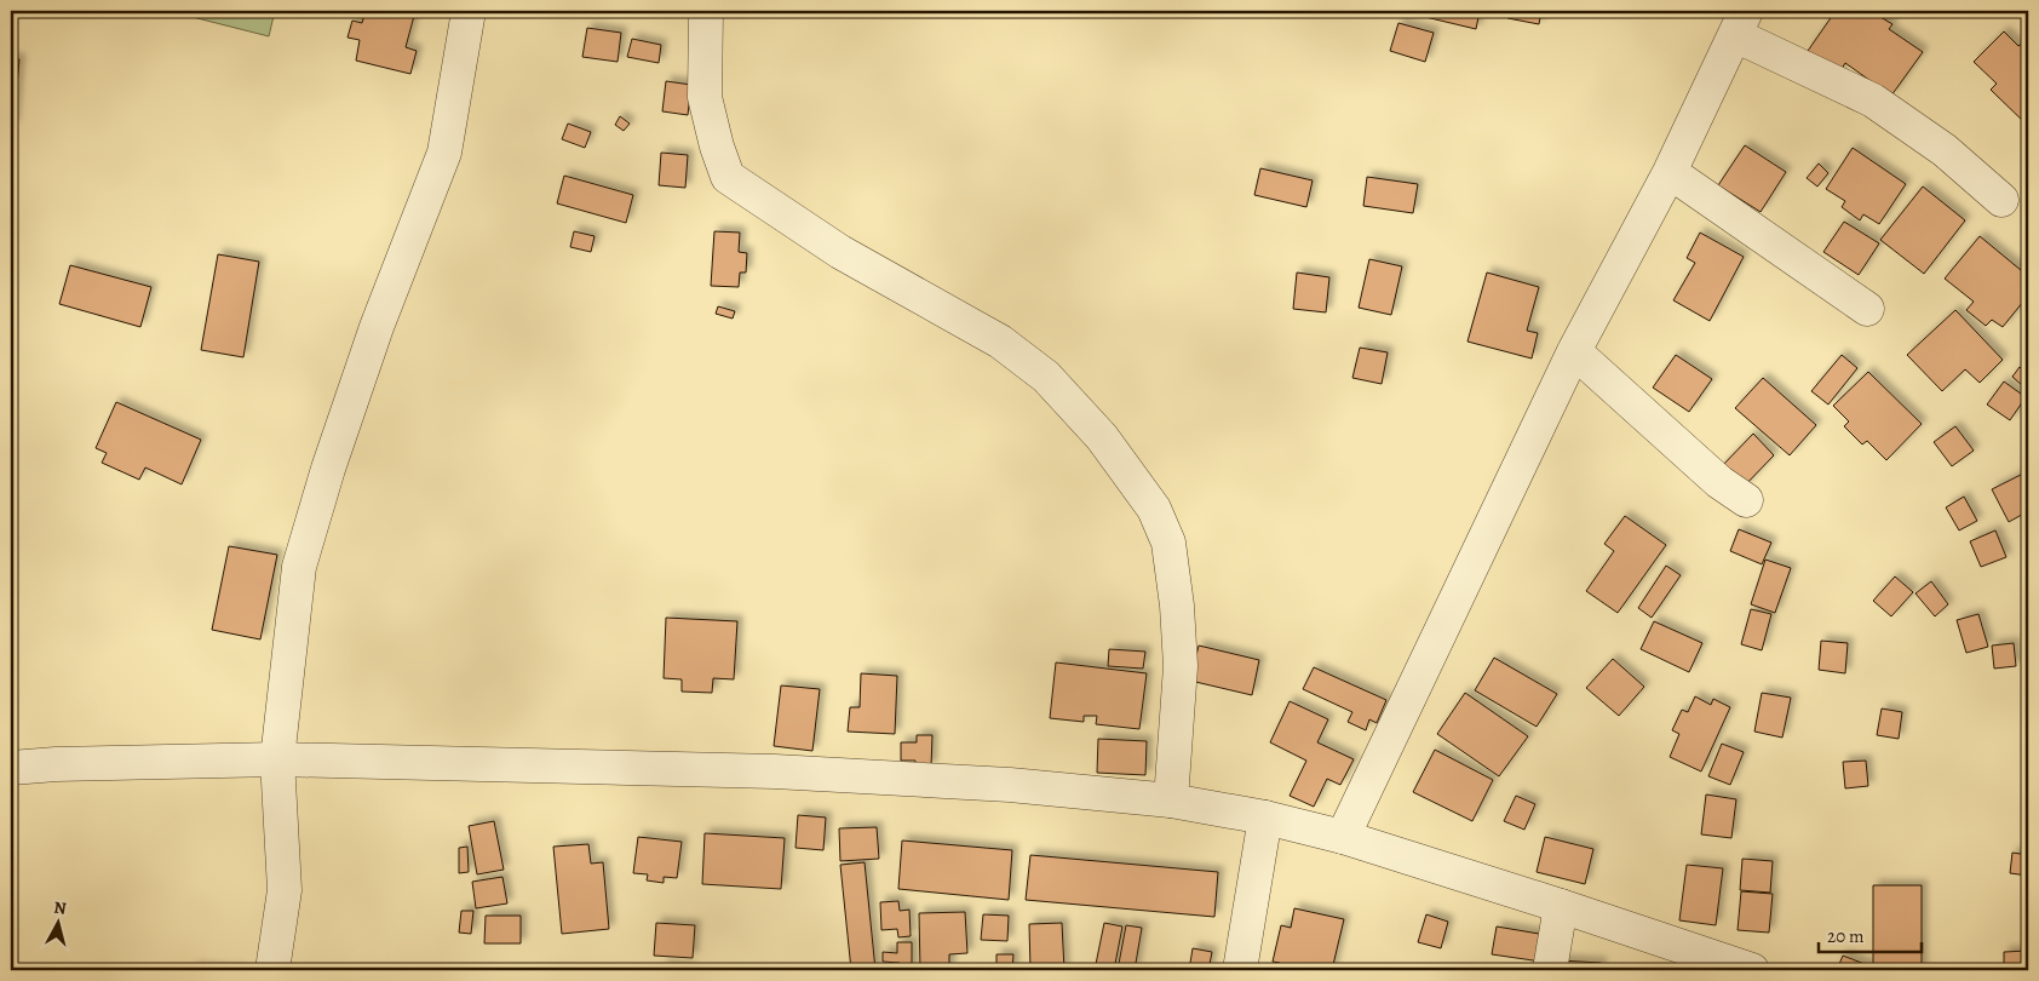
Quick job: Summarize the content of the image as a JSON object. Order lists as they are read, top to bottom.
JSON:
{
  "scale_bar": "20 m",
  "north": "top"
}
